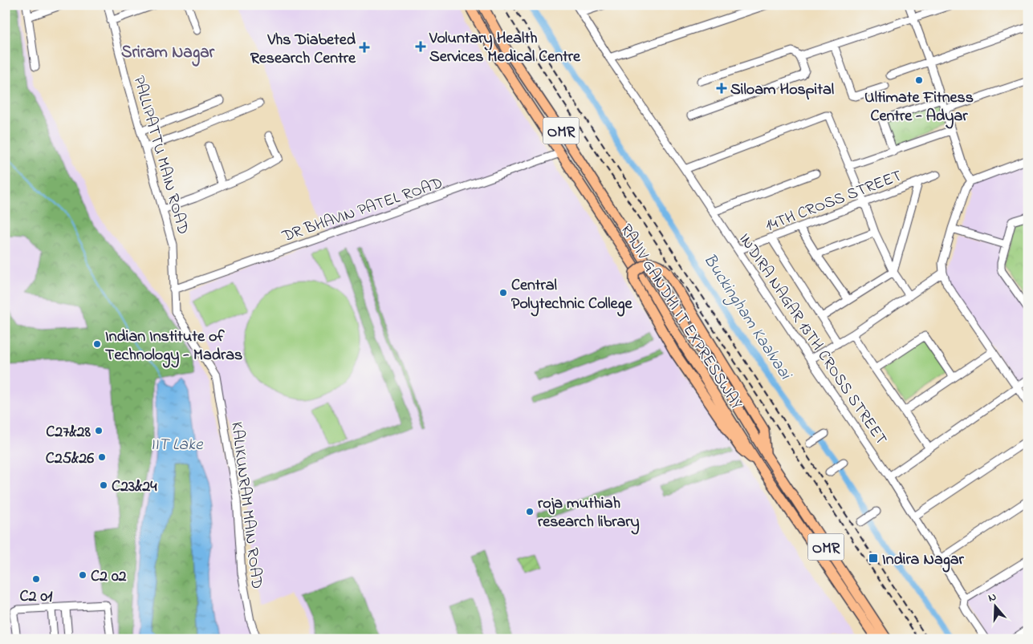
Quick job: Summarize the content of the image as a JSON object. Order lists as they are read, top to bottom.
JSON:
{
  "streets": {
    "main road": ["OMR", "RAJIV GANDHI IT EXPRESSWAY"],
    "street": [
      "PALLIPATTU MAIN ROAD",
      "14TH CROSS STREET",
      "DR BHAVIN PATEL ROAD",
      "INDIRA NAGAR 13TH CROSS STREET",
      "KALIKUNRAM MAIN ROAD"
    ]
  },
  "crossings": [
    ["PALLIPATTU MAIN ROAD", "DR BHAVIN PATEL ROAD"],
    ["PALLIPATTU MAIN ROAD", "KALIKUNRAM MAIN ROAD"],
    ["14TH CROSS STREET", "INDIRA NAGAR 13TH CROSS STREET"],
    ["DR BHAVIN PATEL ROAD", "RAJIV GANDHI IT EXPRESSWAY"],
    ["DR BHAVIN PATEL ROAD", "KALIKUNRAM MAIN ROAD"]
  ],
  "districts": ["Sriram Nagar"],
  "water": ["Buckingham Kaalvaai", "IIT Lake"],
  "places": {
    "health": ["Voluntary Health Services Medical Centre", "Vhs Diabeted Research Centre", "Siloam Hospital"],
    "other": [
      "Ultimate Fitness Centre - Adyar",
      "Central Polytechnic College",
      "Indian Institute of Technology - Madras",
      "C27&28",
      "C25&26",
      "C23&24",
      "roja muthiah research library",
      "C2 02",
      "C2 01"
    ],
    "transit": ["Indira Nagar"]
  },
  "north": "top"
}
